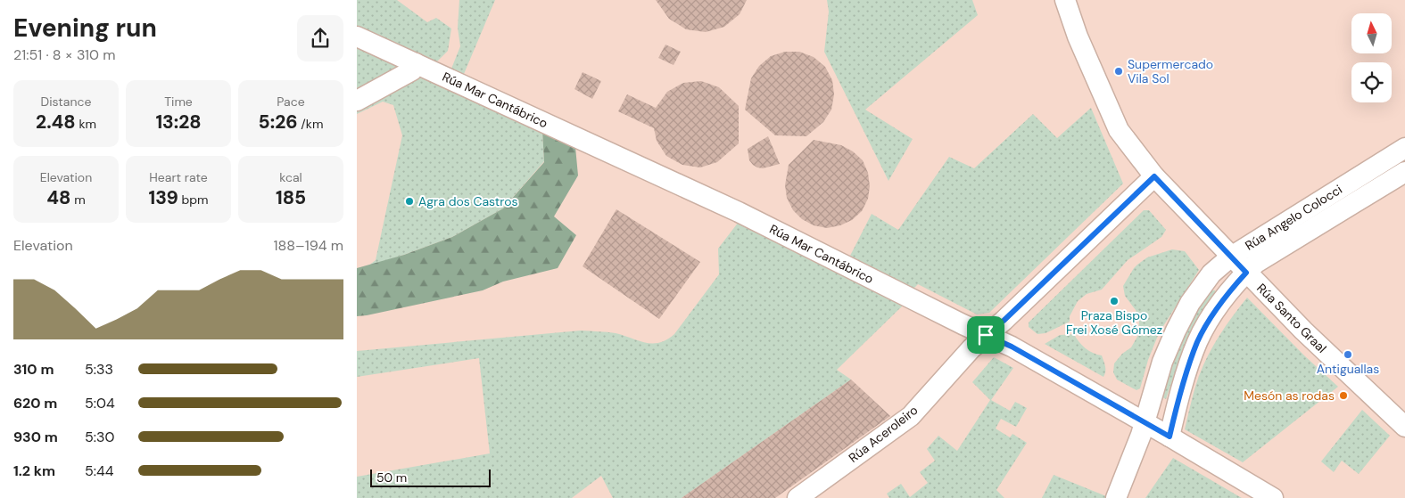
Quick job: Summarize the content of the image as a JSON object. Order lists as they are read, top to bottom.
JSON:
{
  "streets": {
    "street": [
      "Rúa Mar Cantábrico",
      "Rúa Angelo Colocci",
      "Rúa Santo Graal",
      "Rúa Aceroleiro"
    ]
  },
  "crossings": [
    ["Rúa Mar Cantábrico", "Rúa Angelo Colocci"],
    ["Rúa Mar Cantábrico", "Rúa Aceroleiro"],
    ["Rúa Angelo Colocci", "Rúa Santo Graal"],
    ["Rúa Santo Graal", "Rúa Aceroleiro"]
  ],
  "places": [
    "Supermercado Vila Sol",
    "Agra dos Castros",
    "Praza Bispo Frei Xosé Gómez",
    "Antiguallas",
    "Mesón as rodas"
  ],
  "scale_bar": "50 m",
  "north": "top",
  "page": {
    "heading": ["Evening run", "21:51 · 8 × 310 m"],
    "stats": [
      ["Distance", "2.48 km"],
      ["Time", "13:28"],
      ["Pace", "5:26 /km"],
      ["Elevation", "48 m"],
      ["Heart rate", "139 bpm"],
      ["kcal", "185"]
    ],
    "chart": ["Elevation", "188–194 m"],
    "list": [
      {
        "name": "310 m",
        "note": "5:33"
      },
      {
        "name": "620 m",
        "note": "5:04"
      },
      {
        "name": "930 m",
        "note": "5:30"
      },
      {
        "name": "1.2 km",
        "note": "5:44"
      }
    ],
    "scale": "50 m"
  }
}
